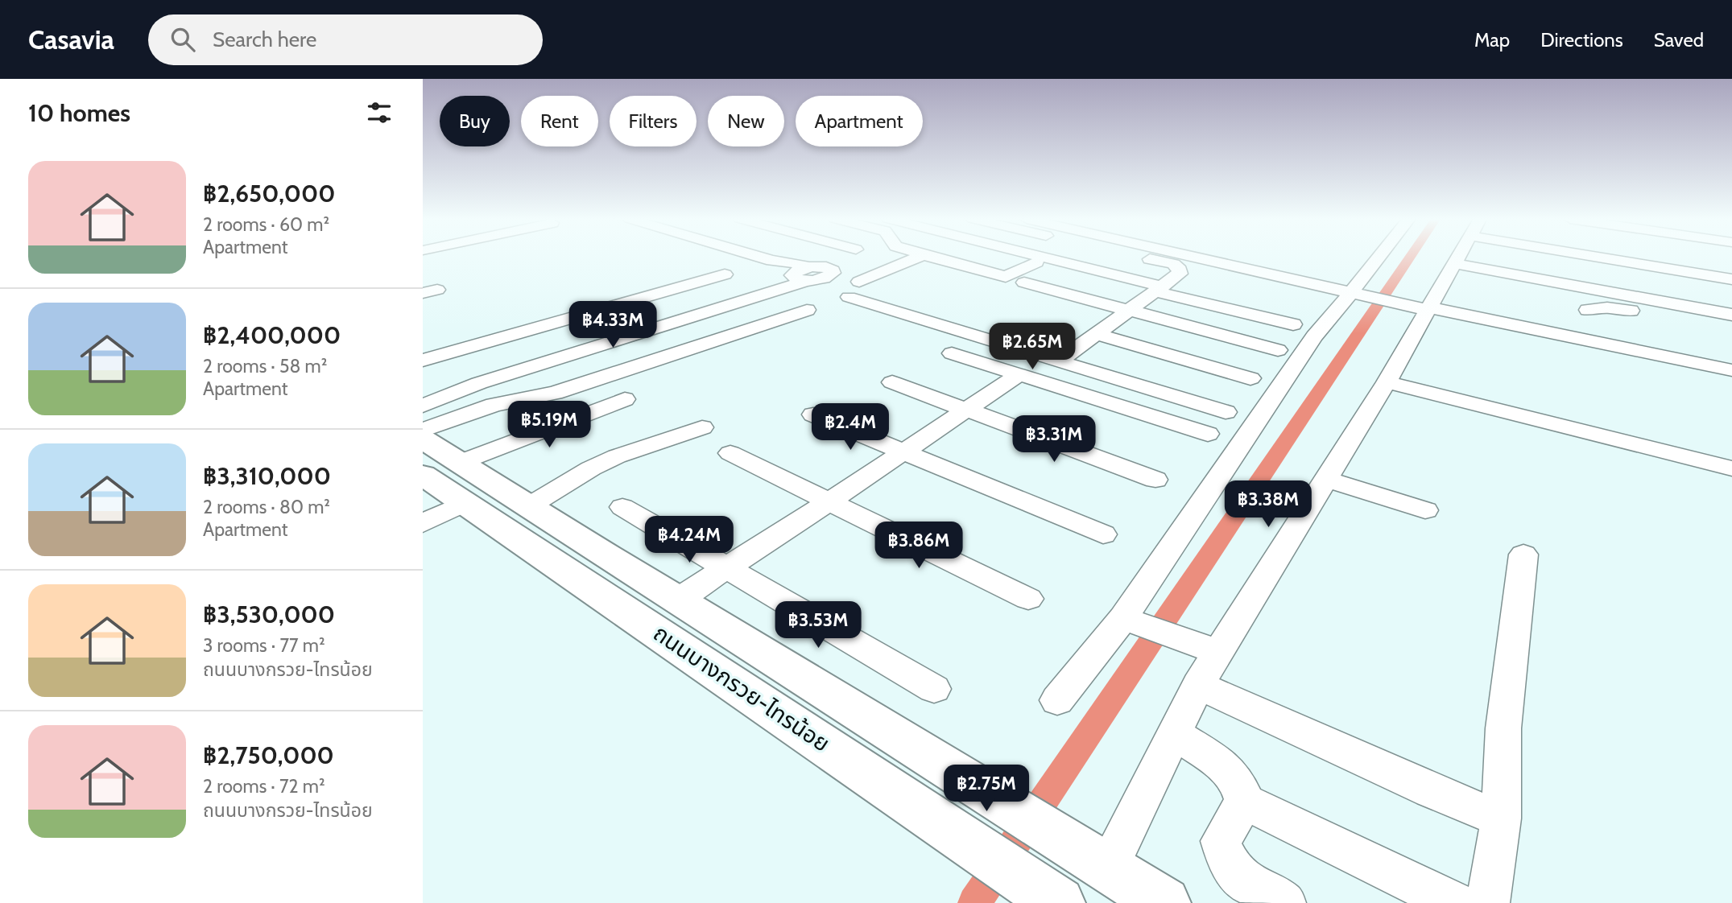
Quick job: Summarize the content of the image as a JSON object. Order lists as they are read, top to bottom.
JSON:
{
  "streets": {
    "main road": ["ถนนบางกรวย-ไทรน้อย"]
  },
  "page": {
    "header": "Casavia",
    "search": "Search here",
    "nav": ["Map", "Directions", "Saved"],
    "heading": "10 homes",
    "chip": [
      "Buy",
      "Rent",
      "Filters",
      "New",
      "Apartment"
    ],
    "list": [
      {
        "name": "฿2,650,000",
        "note": "2 rooms · 60 m² · Apartment"
      },
      {
        "name": "฿2,400,000",
        "note": "2 rooms · 58 m² · Apartment"
      },
      {
        "name": "฿3,310,000",
        "note": "2 rooms · 80 m² · Apartment"
      },
      {
        "name": "฿3,530,000",
        "note": "3 rooms · 77 m² · ถนนบางกรวย-ไทรน้อย"
      },
      {
        "name": "฿2,750,000",
        "note": "2 rooms · 72 m² · ถนนบางกรวย-ไทรน้อย"
      }
    ],
    "price": [
      "฿4.33M",
      "฿2.65M",
      "฿5.19M",
      "฿2.4M",
      "฿3.31M",
      "฿3.38M",
      "฿4.24M",
      "฿3.86M",
      "฿3.53M",
      "฿2.75M"
    ]
  }
}
